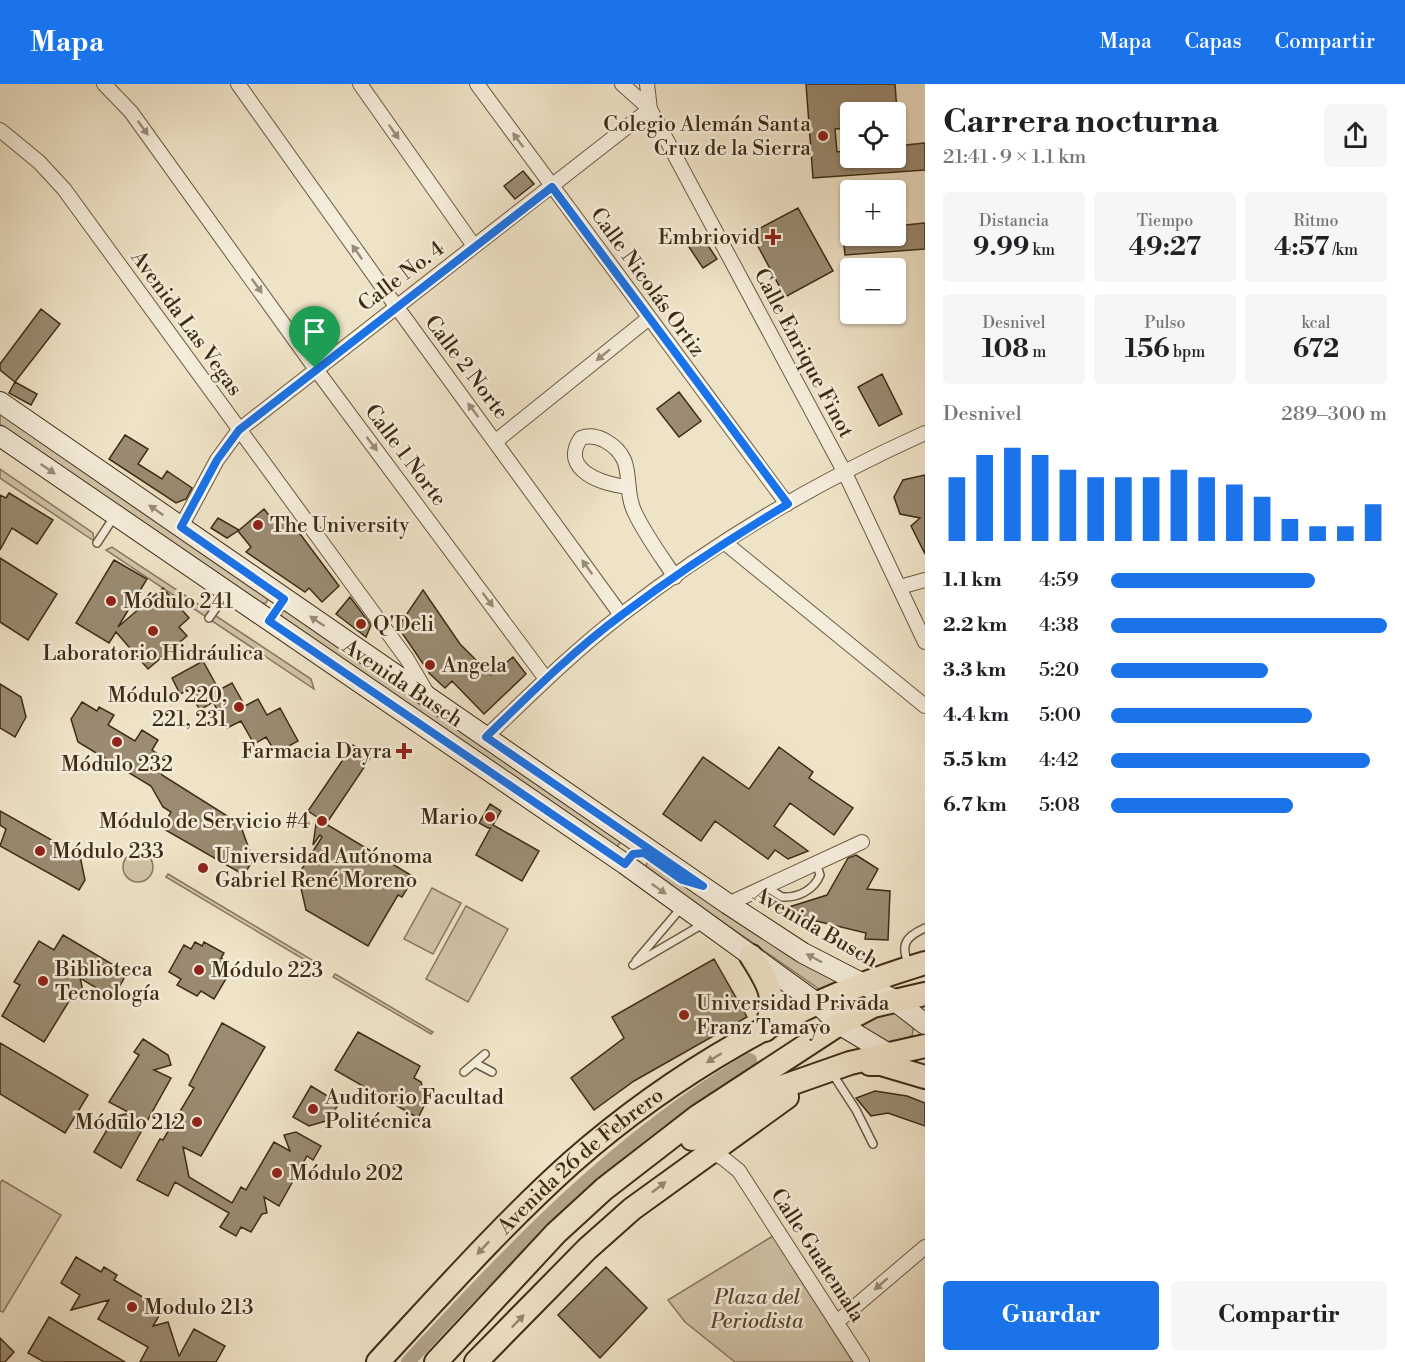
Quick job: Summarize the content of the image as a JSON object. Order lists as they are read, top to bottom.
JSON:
{
  "streets": {
    "main road": ["Avenida Busch", "Avenida 26 de Febrero"],
    "street": [
      "Calle No. 4",
      "Calle Nicolás Ortiz",
      "Avenida Las Vegas",
      "Calle Enrique Finot",
      "Calle 2 Norte",
      "Calle 1 Norte",
      "Calle Guatemala"
    ]
  },
  "crossings": [
    ["Calle No. 4", "Calle Nicolás Ortiz"],
    ["Calle No. 4", "Avenida Las Vegas"],
    ["Calle No. 4", "Calle Enrique Finot"],
    ["Calle No. 4", "Calle 2 Norte"],
    ["Calle No. 4", "Calle 1 Norte"],
    ["Calle No. 4", "Avenida Busch"],
    ["Avenida Las Vegas", "Avenida Busch"],
    ["Avenida Busch", "Avenida 26 de Febrero"]
  ],
  "one_way": ["Calle 1 Norte"],
  "parks": ["Plaza del Periodista"],
  "places": {
    "other": [
      "Colegio Alemán Santa Cruz de la Sierra",
      "The University",
      "Módulo 241",
      "Q'Deli",
      "Laboratorio Hidráulica",
      "Angela",
      "Módulo 220, 221, 231",
      "Módulo 232",
      "Mario",
      "Módulo de Servicio #4",
      "Módulo 233",
      "Universidad Autónoma Gabriel René Moreno",
      "Módulo 223",
      "Biblioteca Tecnología",
      "Universidad Privada Franz Tamayo",
      "Auditorio Facultad Politécnica",
      "Módulo 212",
      "Módulo 202",
      "Modulo 213"
    ],
    "health": ["Embriovid", "Farmacia Dayra"]
  },
  "page": {
    "header": "Mapa",
    "nav": ["Mapa", "Capas", "Compartir"],
    "heading": ["Carrera nocturna", "21:41 · 9 × 1.1 km"],
    "map_buttons": ["+", "−"],
    "stats": [
      ["Distancia", "9.99 km"],
      ["Tiempo", "49:27"],
      ["Ritmo", "4:57 /km"],
      ["Desnivel", "108 m"],
      ["Pulso", "156 bpm"],
      ["kcal", "672"]
    ],
    "chart": ["Desnivel", "289–300 m"],
    "list": [
      {
        "name": "1.1 km",
        "note": "4:59"
      },
      {
        "name": "2.2 km",
        "note": "4:38"
      },
      {
        "name": "3.3 km",
        "note": "5:20"
      },
      {
        "name": "4.4 km",
        "note": "5:00"
      },
      {
        "name": "5.5 km",
        "note": "4:42"
      },
      {
        "name": "6.7 km",
        "note": "5:08"
      }
    ],
    "buttons": ["Guardar", "Compartir"]
  }
}
